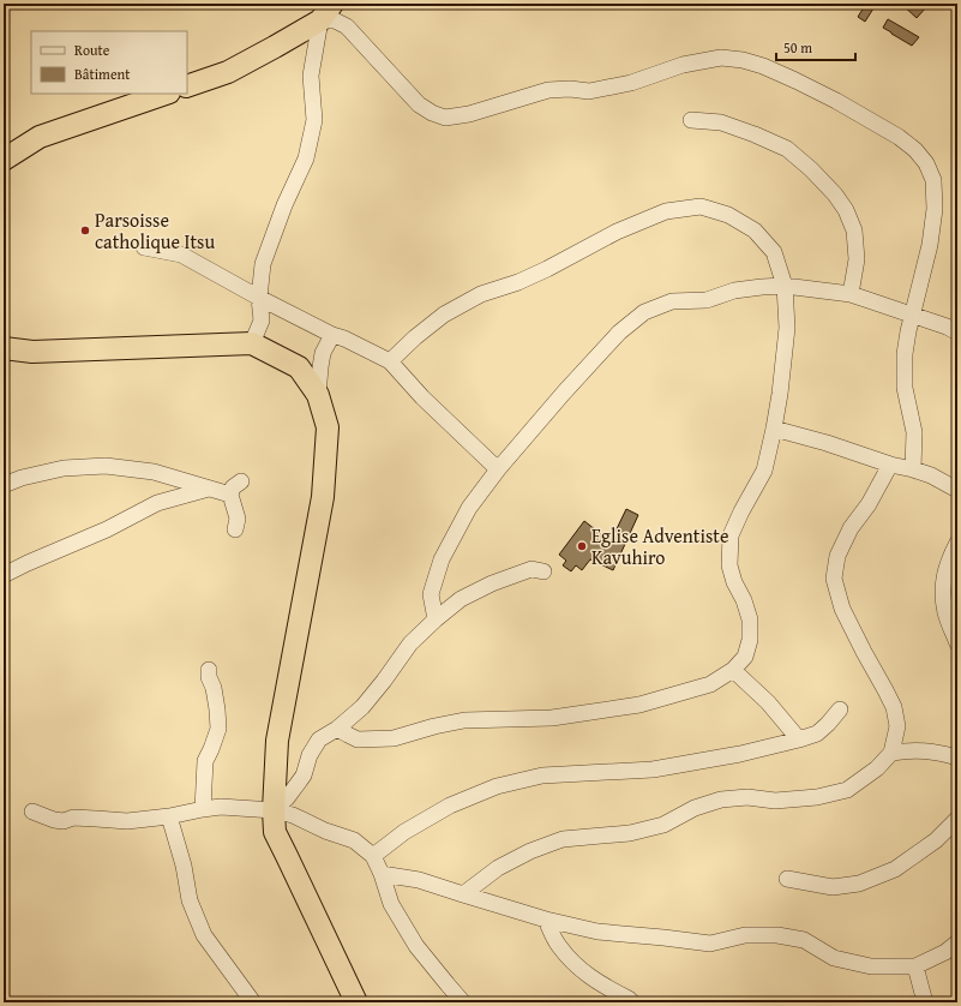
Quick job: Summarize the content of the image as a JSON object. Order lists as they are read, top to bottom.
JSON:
{
  "places": ["Parsoisse catholique Itsu", "Eglise Adventiste Kavuhiro"],
  "legend": ["Route", "Bâtiment"],
  "scale_bar": "50 m"
}
